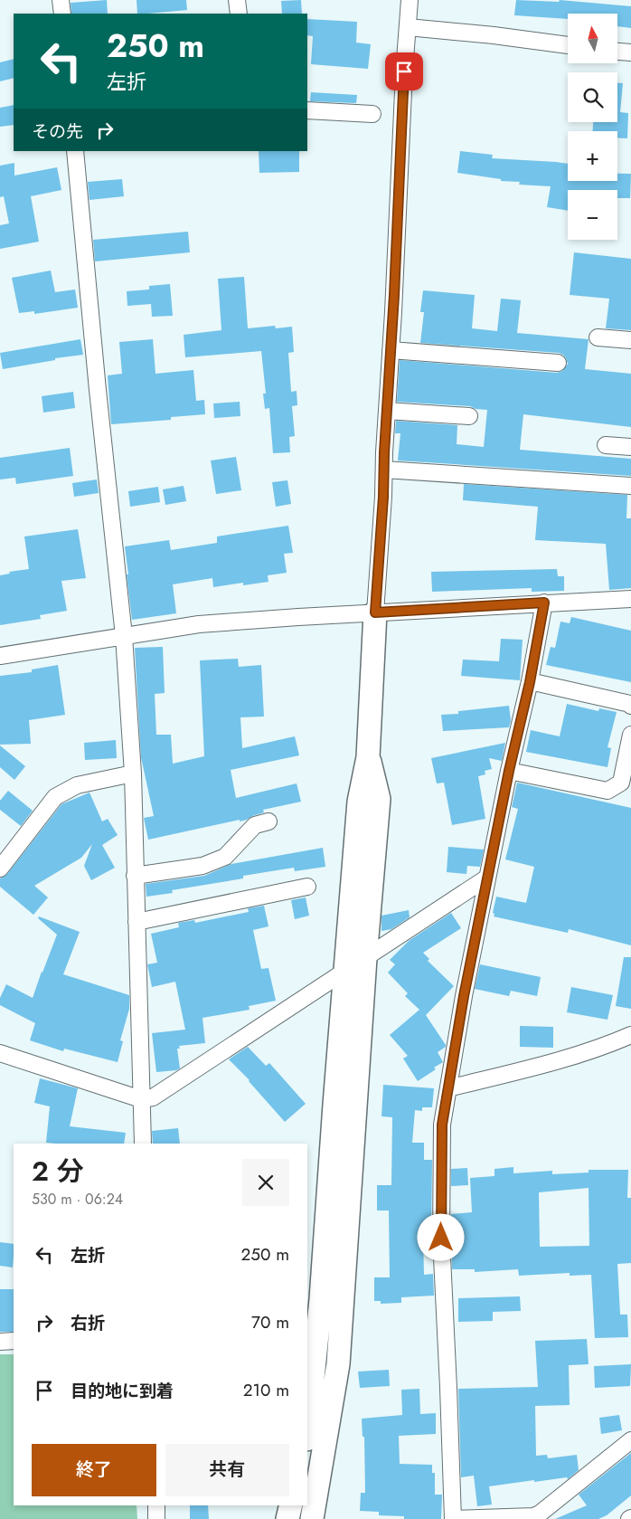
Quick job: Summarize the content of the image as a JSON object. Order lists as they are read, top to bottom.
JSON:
{
  "north": "top",
  "page": {
    "map_buttons": ["+", "−"],
    "turn": ["250 m", "左折"],
    "then": "その先",
    "heading": ["2 分", "530 m · 06:24"],
    "list": [
      {
        "name": "左折",
        "value": "250 m"
      },
      {
        "name": "右折",
        "value": "70 m"
      },
      {
        "name": "目的地に到着",
        "value": "210 m"
      }
    ],
    "buttons": ["終了", "共有"]
  }
}
